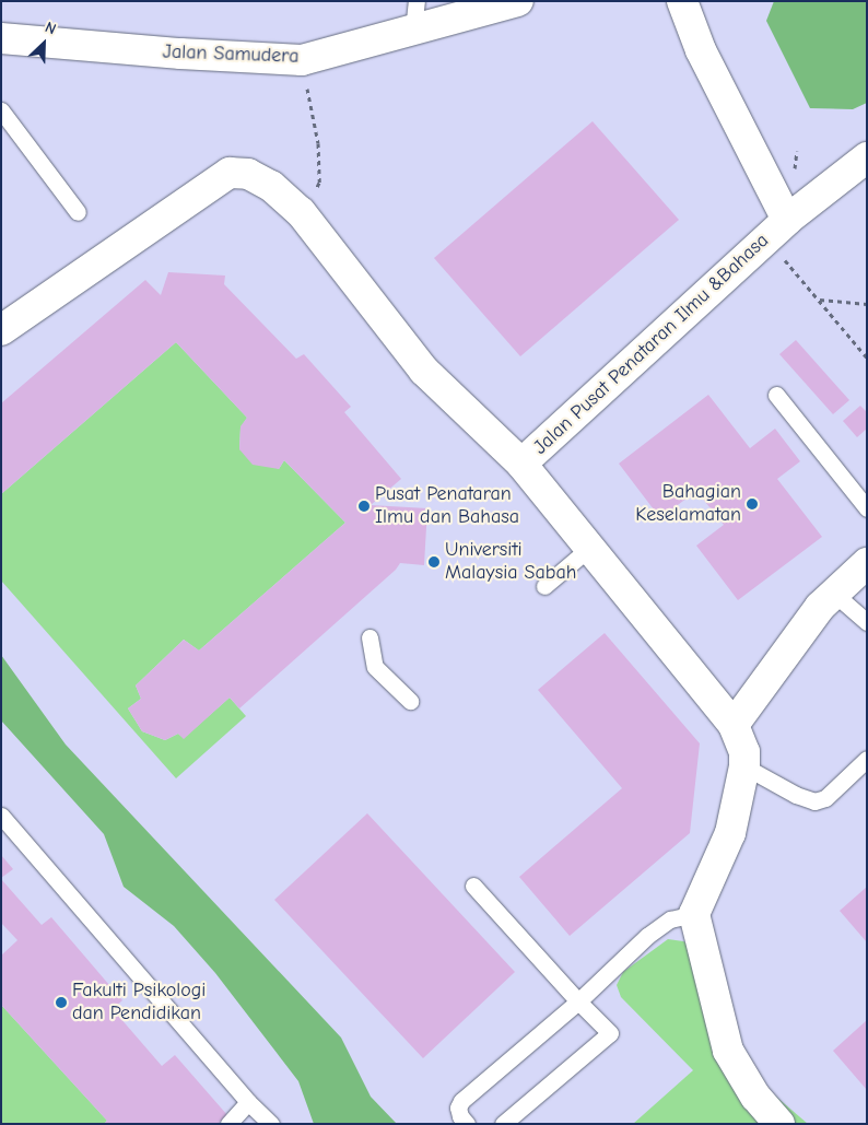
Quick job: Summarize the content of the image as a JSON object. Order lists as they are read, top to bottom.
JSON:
{
  "streets": {
    "street": ["Jalan Samudera", "Jalan Pusat Penataran Ilmu &Bahasa"]
  },
  "places": [
    "Bahagian Keselamatan",
    "Pusat Penataran Ilmu dan Bahasa",
    "Universiti Malaysia Sabah",
    "Fakulti Psikologi dan Pendidikan"
  ],
  "north": "top right"
}
